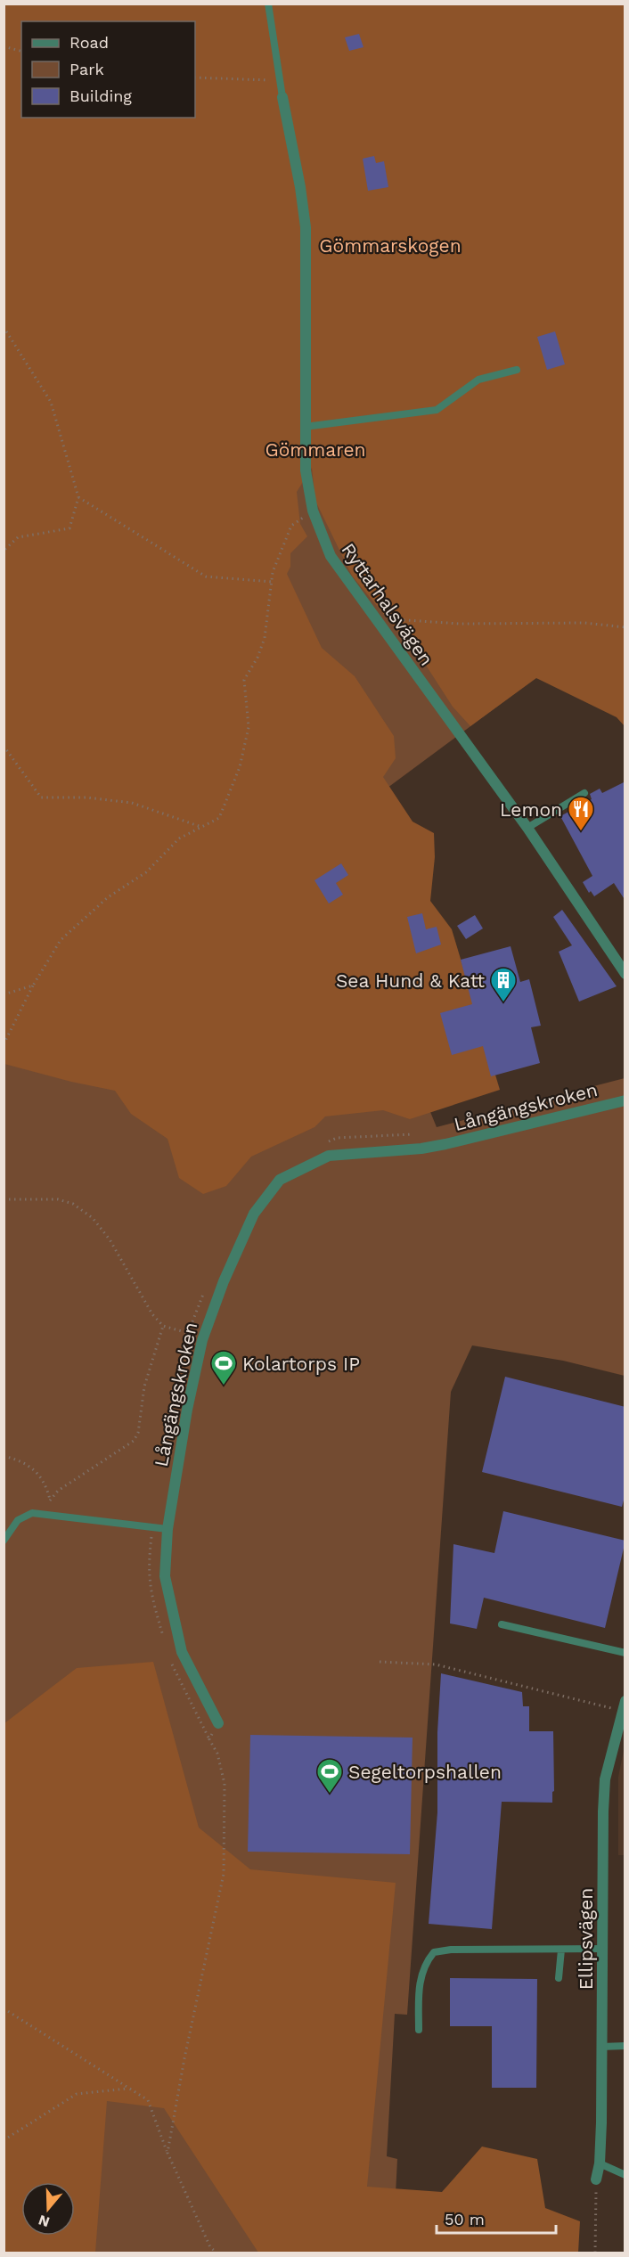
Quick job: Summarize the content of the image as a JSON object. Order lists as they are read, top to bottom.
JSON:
{
  "streets": {
    "street": ["Ryttarhalsvägen", "Långängskroken", "Ellipsvägen"]
  },
  "parks": ["Gömmarskogen", "Gömmaren"],
  "places": {
    "restaurant": ["Lemon"],
    "building": ["Sea Hund & Katt"],
    "sports": ["Kolartorps IP", "Segeltorpshallen"]
  },
  "legend": ["Road", "Park", "Building"],
  "scale_bar": "50 m",
  "north": "bottom"
}
